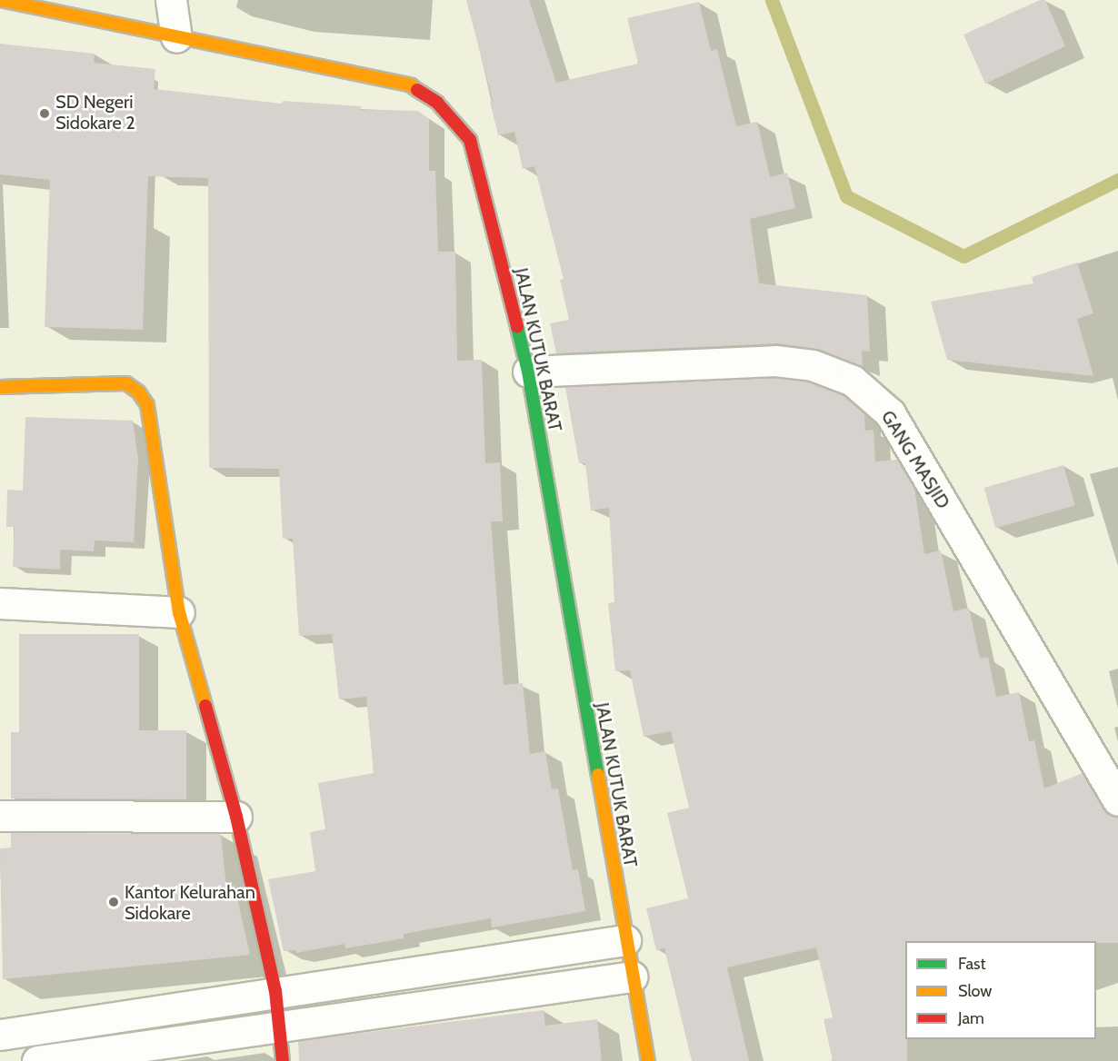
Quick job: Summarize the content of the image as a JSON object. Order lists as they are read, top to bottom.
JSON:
{
  "streets": {
    "street": ["JALAN KUTUK BARAT", "GANG MASJID"]
  },
  "crossings": [
    ["JALAN KUTUK BARAT", "GANG MASJID"]
  ],
  "places": ["SD Negeri Sidokare 2", "Kantor Kelurahan Sidokare"],
  "legend": ["Fast", "Slow", "Jam"]
}
